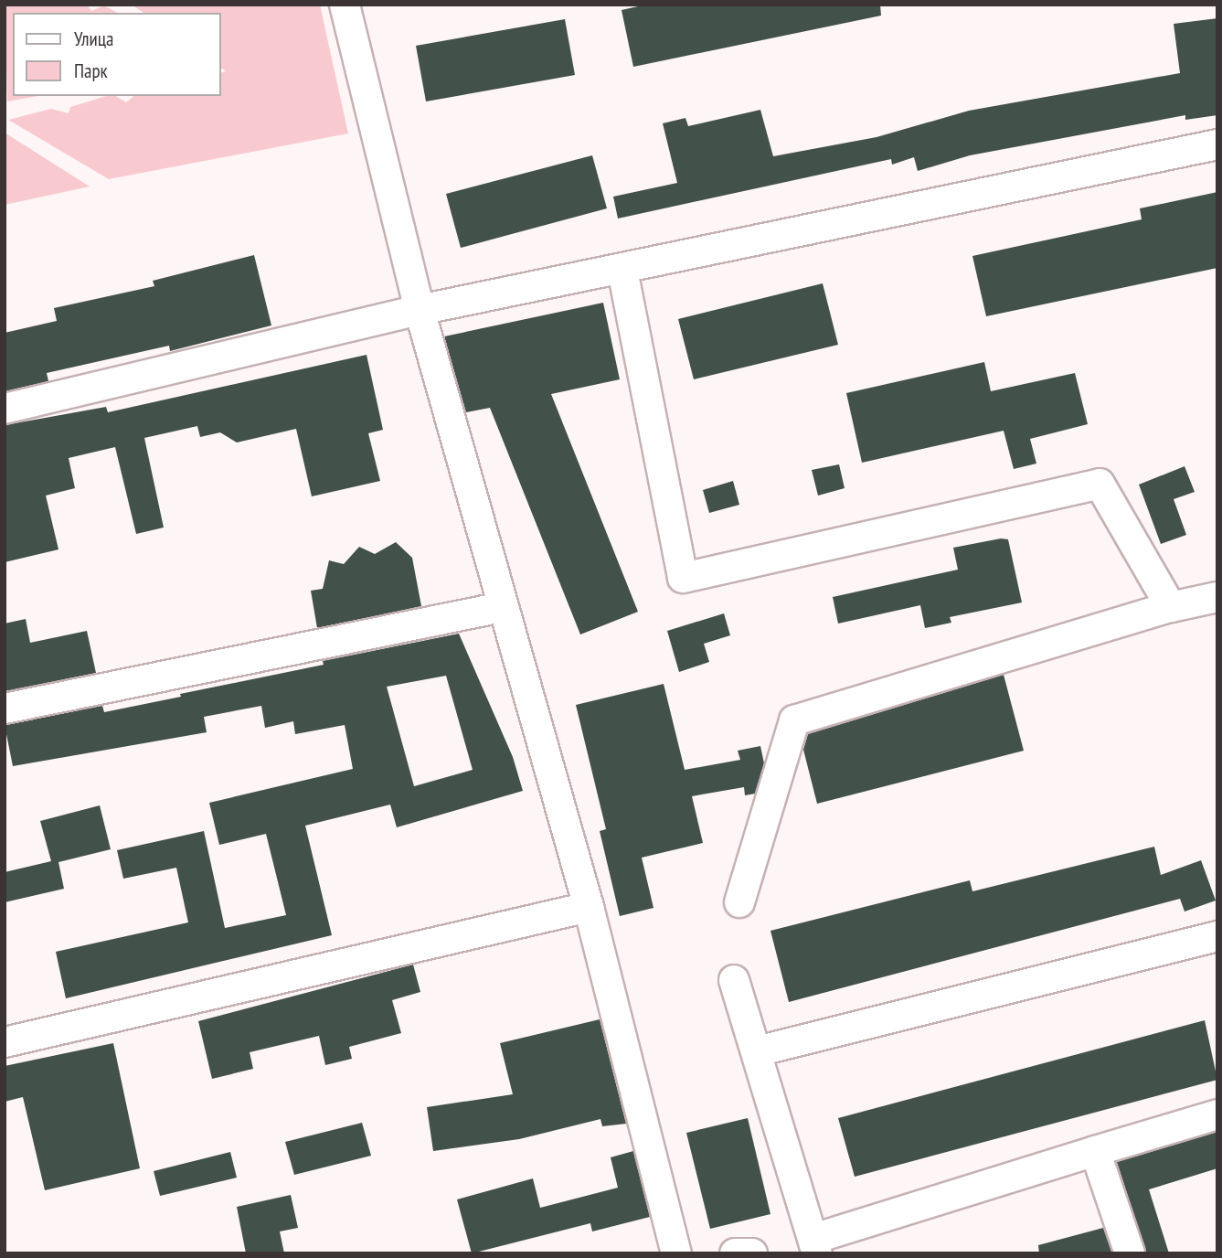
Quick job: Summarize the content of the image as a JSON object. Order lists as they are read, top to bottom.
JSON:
{
  "legend": ["Улица", "Парк"]
}
